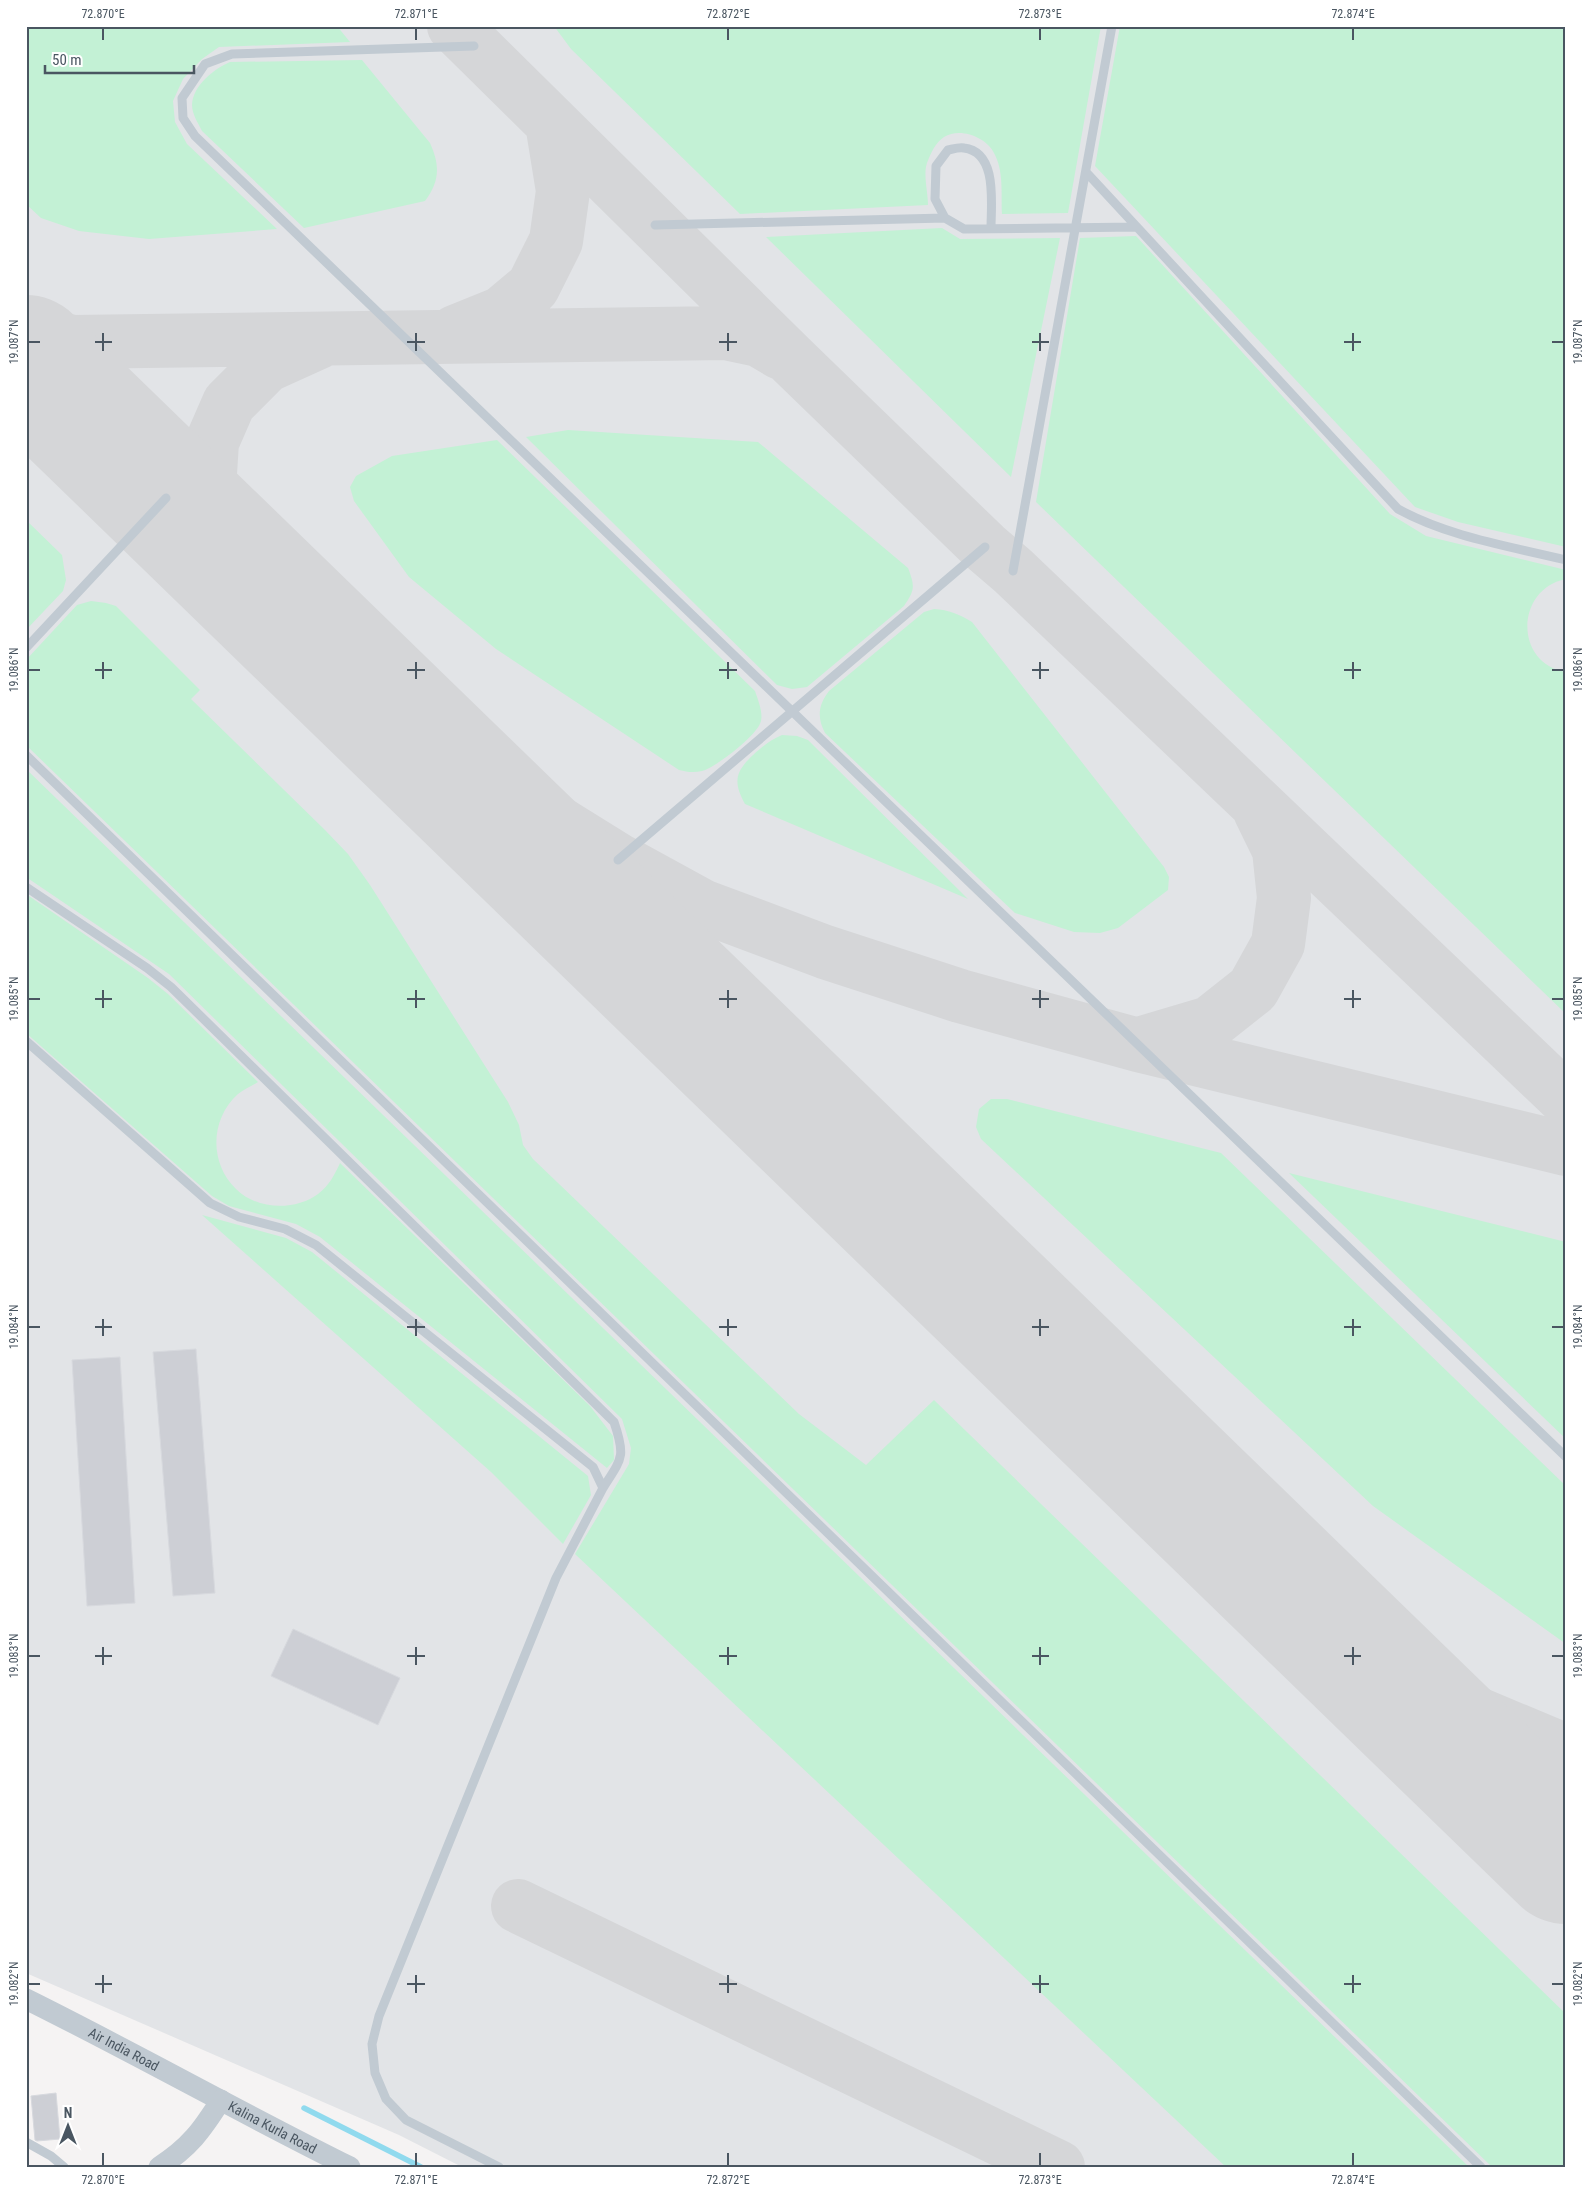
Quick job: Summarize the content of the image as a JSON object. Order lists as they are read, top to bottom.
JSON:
{
  "streets": {
    "street": ["Air India Road", "Kalina Kurla Road"]
  },
  "crossings": [
    ["Air India Road", "Kalina Kurla Road"]
  ],
  "scale_bar": "50 m",
  "north": "top",
  "coordinates": [
    "72.870°E",
    "72.871°E",
    "72.872°E",
    "72.873°E",
    "72.874°E",
    "19.087°N",
    "19.086°N",
    "19.085°N",
    "19.084°N",
    "19.083°N",
    "19.082°N"
  ]
}
